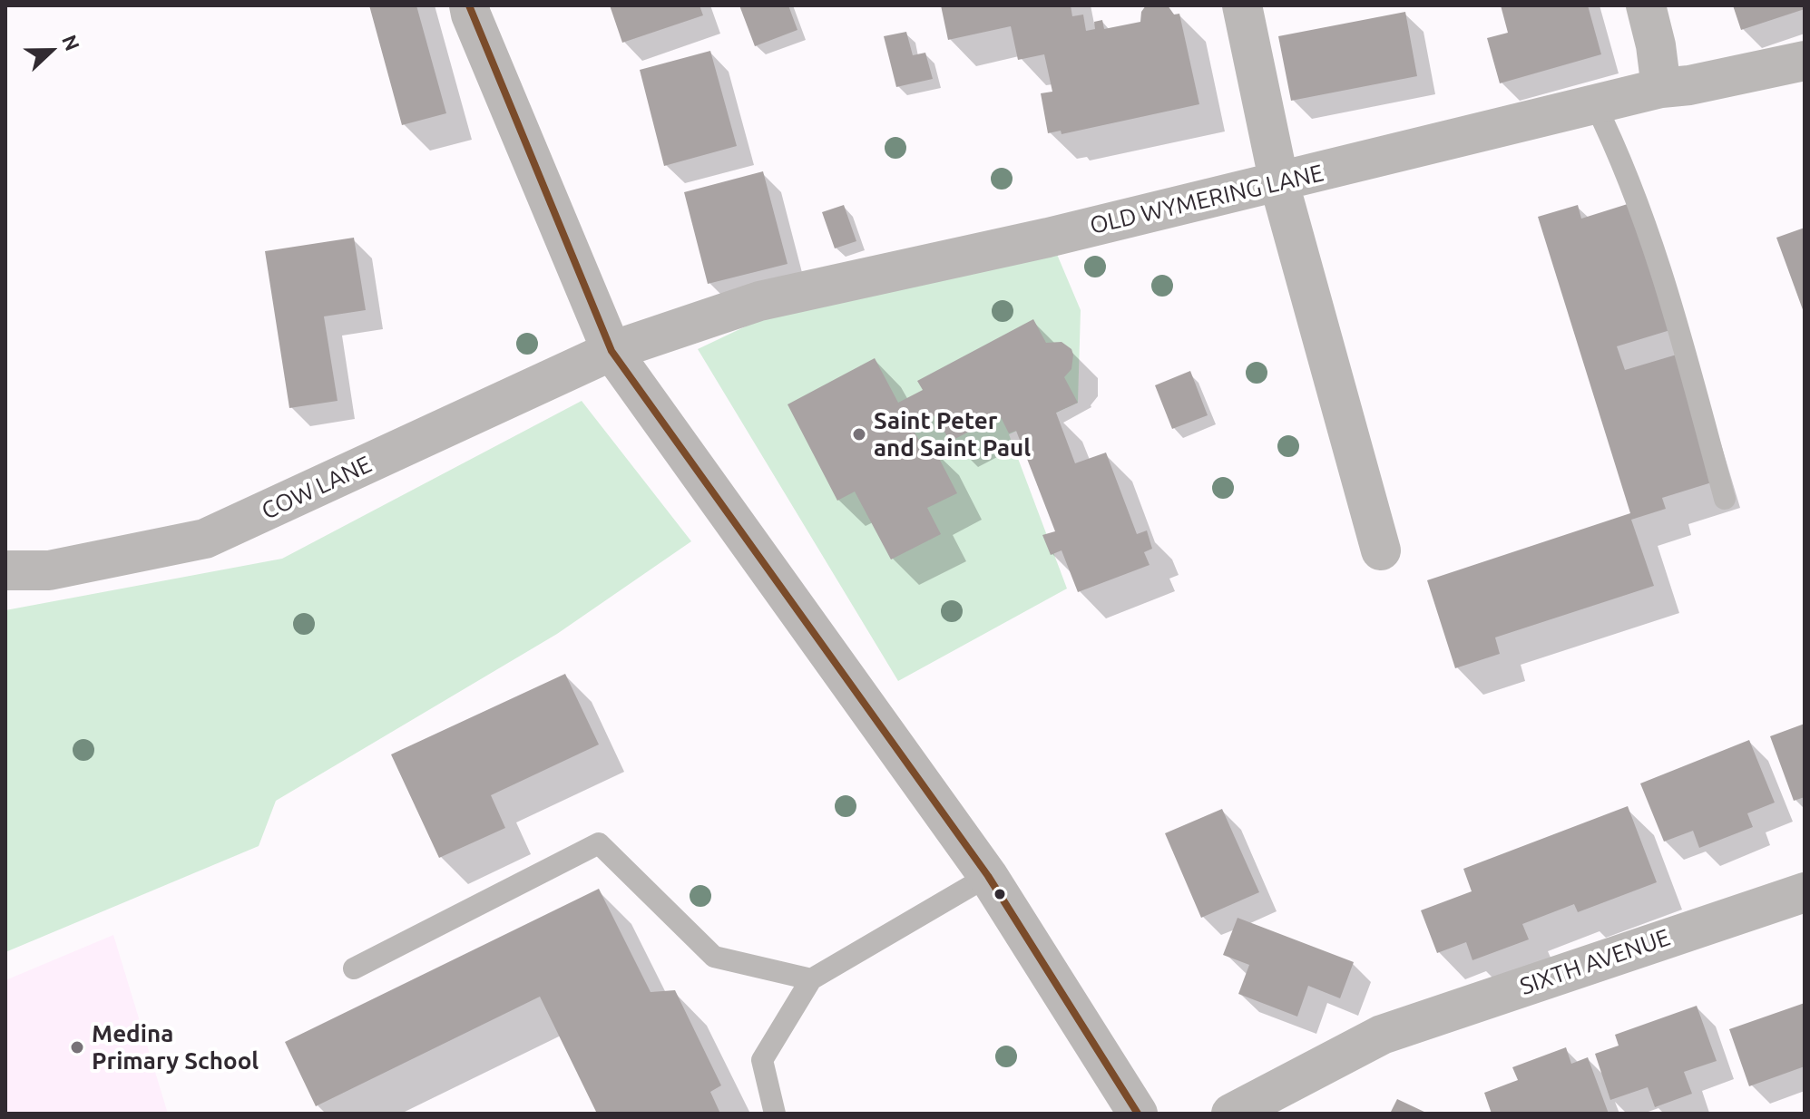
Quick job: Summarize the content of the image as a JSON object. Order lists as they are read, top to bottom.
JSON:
{
  "streets": {
    "street": ["OLD WYMERING LANE", "COW LANE", "SIXTH AVENUE"]
  },
  "crossings": [
    ["OLD WYMERING LANE", "COW LANE"]
  ],
  "places": ["Saint Peter and Saint Paul", "Medina Primary School"],
  "north": "right"
}
